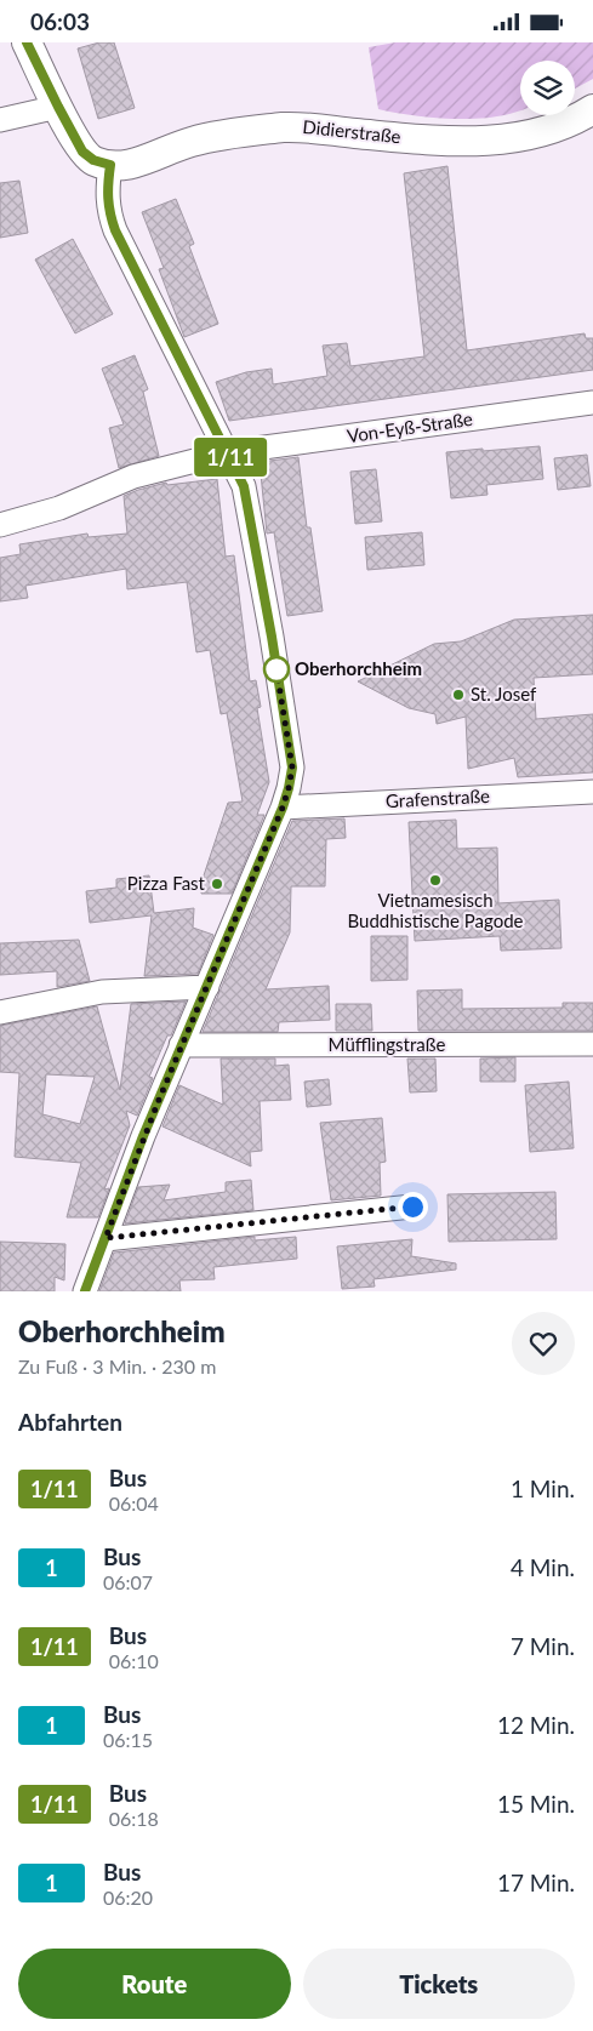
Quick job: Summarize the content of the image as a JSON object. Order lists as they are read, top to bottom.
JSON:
{
  "streets": {
    "street": [
      "Didierstraße",
      "Von-Eyß-Straße",
      "Grafenstraße",
      "Müfflingstraße"
    ]
  },
  "places": [
    "Oberhorchheim",
    "St. Josef",
    "Vietnamesisch Buddhistische Pagode",
    "Pizza Fast"
  ],
  "lines": ["bus line 1/11"],
  "page": {
    "status": "06:03",
    "on_map": "1/11",
    "heading": [
      ["Oberhorchheim", "Zu Fuß · 3 Min. · 230 m"],
      "Abfahrten"
    ],
    "list": [
      {
        "mark": "1/11",
        "name": "Bus",
        "note": "06:04",
        "value": "1 Min."
      },
      {
        "mark": "1",
        "name": "Bus",
        "note": "06:07",
        "value": "4 Min."
      },
      {
        "mark": "1/11",
        "name": "Bus",
        "note": "06:10",
        "value": "7 Min."
      },
      {
        "mark": "1",
        "name": "Bus",
        "note": "06:15",
        "value": "12 Min."
      },
      {
        "mark": "1/11",
        "name": "Bus",
        "note": "06:18",
        "value": "15 Min."
      },
      {
        "mark": "1",
        "name": "Bus",
        "note": "06:20",
        "value": "17 Min."
      }
    ],
    "buttons": ["Route", "Tickets"]
  }
}
